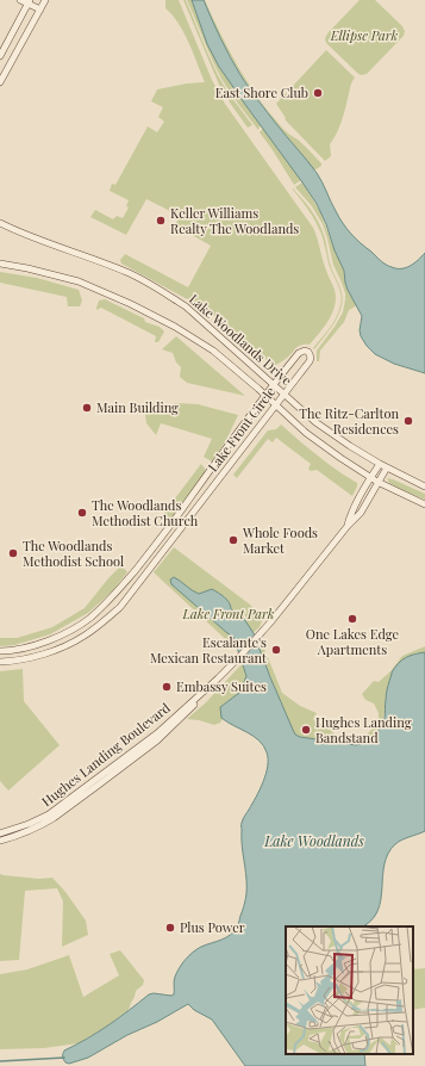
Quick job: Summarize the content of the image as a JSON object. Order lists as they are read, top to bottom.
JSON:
{
  "streets": {
    "street": ["Lake Woodlands Drive", "Lake Front Circle", "Hughes Landing Boulevard"]
  },
  "crossings": [
    ["Lake Woodlands Drive", "Lake Front Circle"],
    ["Lake Woodlands Drive", "Hughes Landing Boulevard"]
  ],
  "water": ["Lake Woodlands"],
  "parks": ["Ellipse Park", "Lake Front Park"],
  "places": [
    "East Shore Club",
    "Keller Williams Realty The Woodlands",
    "Main Building",
    "The Ritz-Carlton Residences",
    "The Woodlands Methodist Church",
    "Whole Foods Market",
    "The Woodlands Methodist School",
    "One Lakes Edge Apartments",
    "Escalante's Mexican Restaurant",
    "Embassy Suites",
    "Hughes Landing Bandstand",
    "Plus Power"
  ]
}
